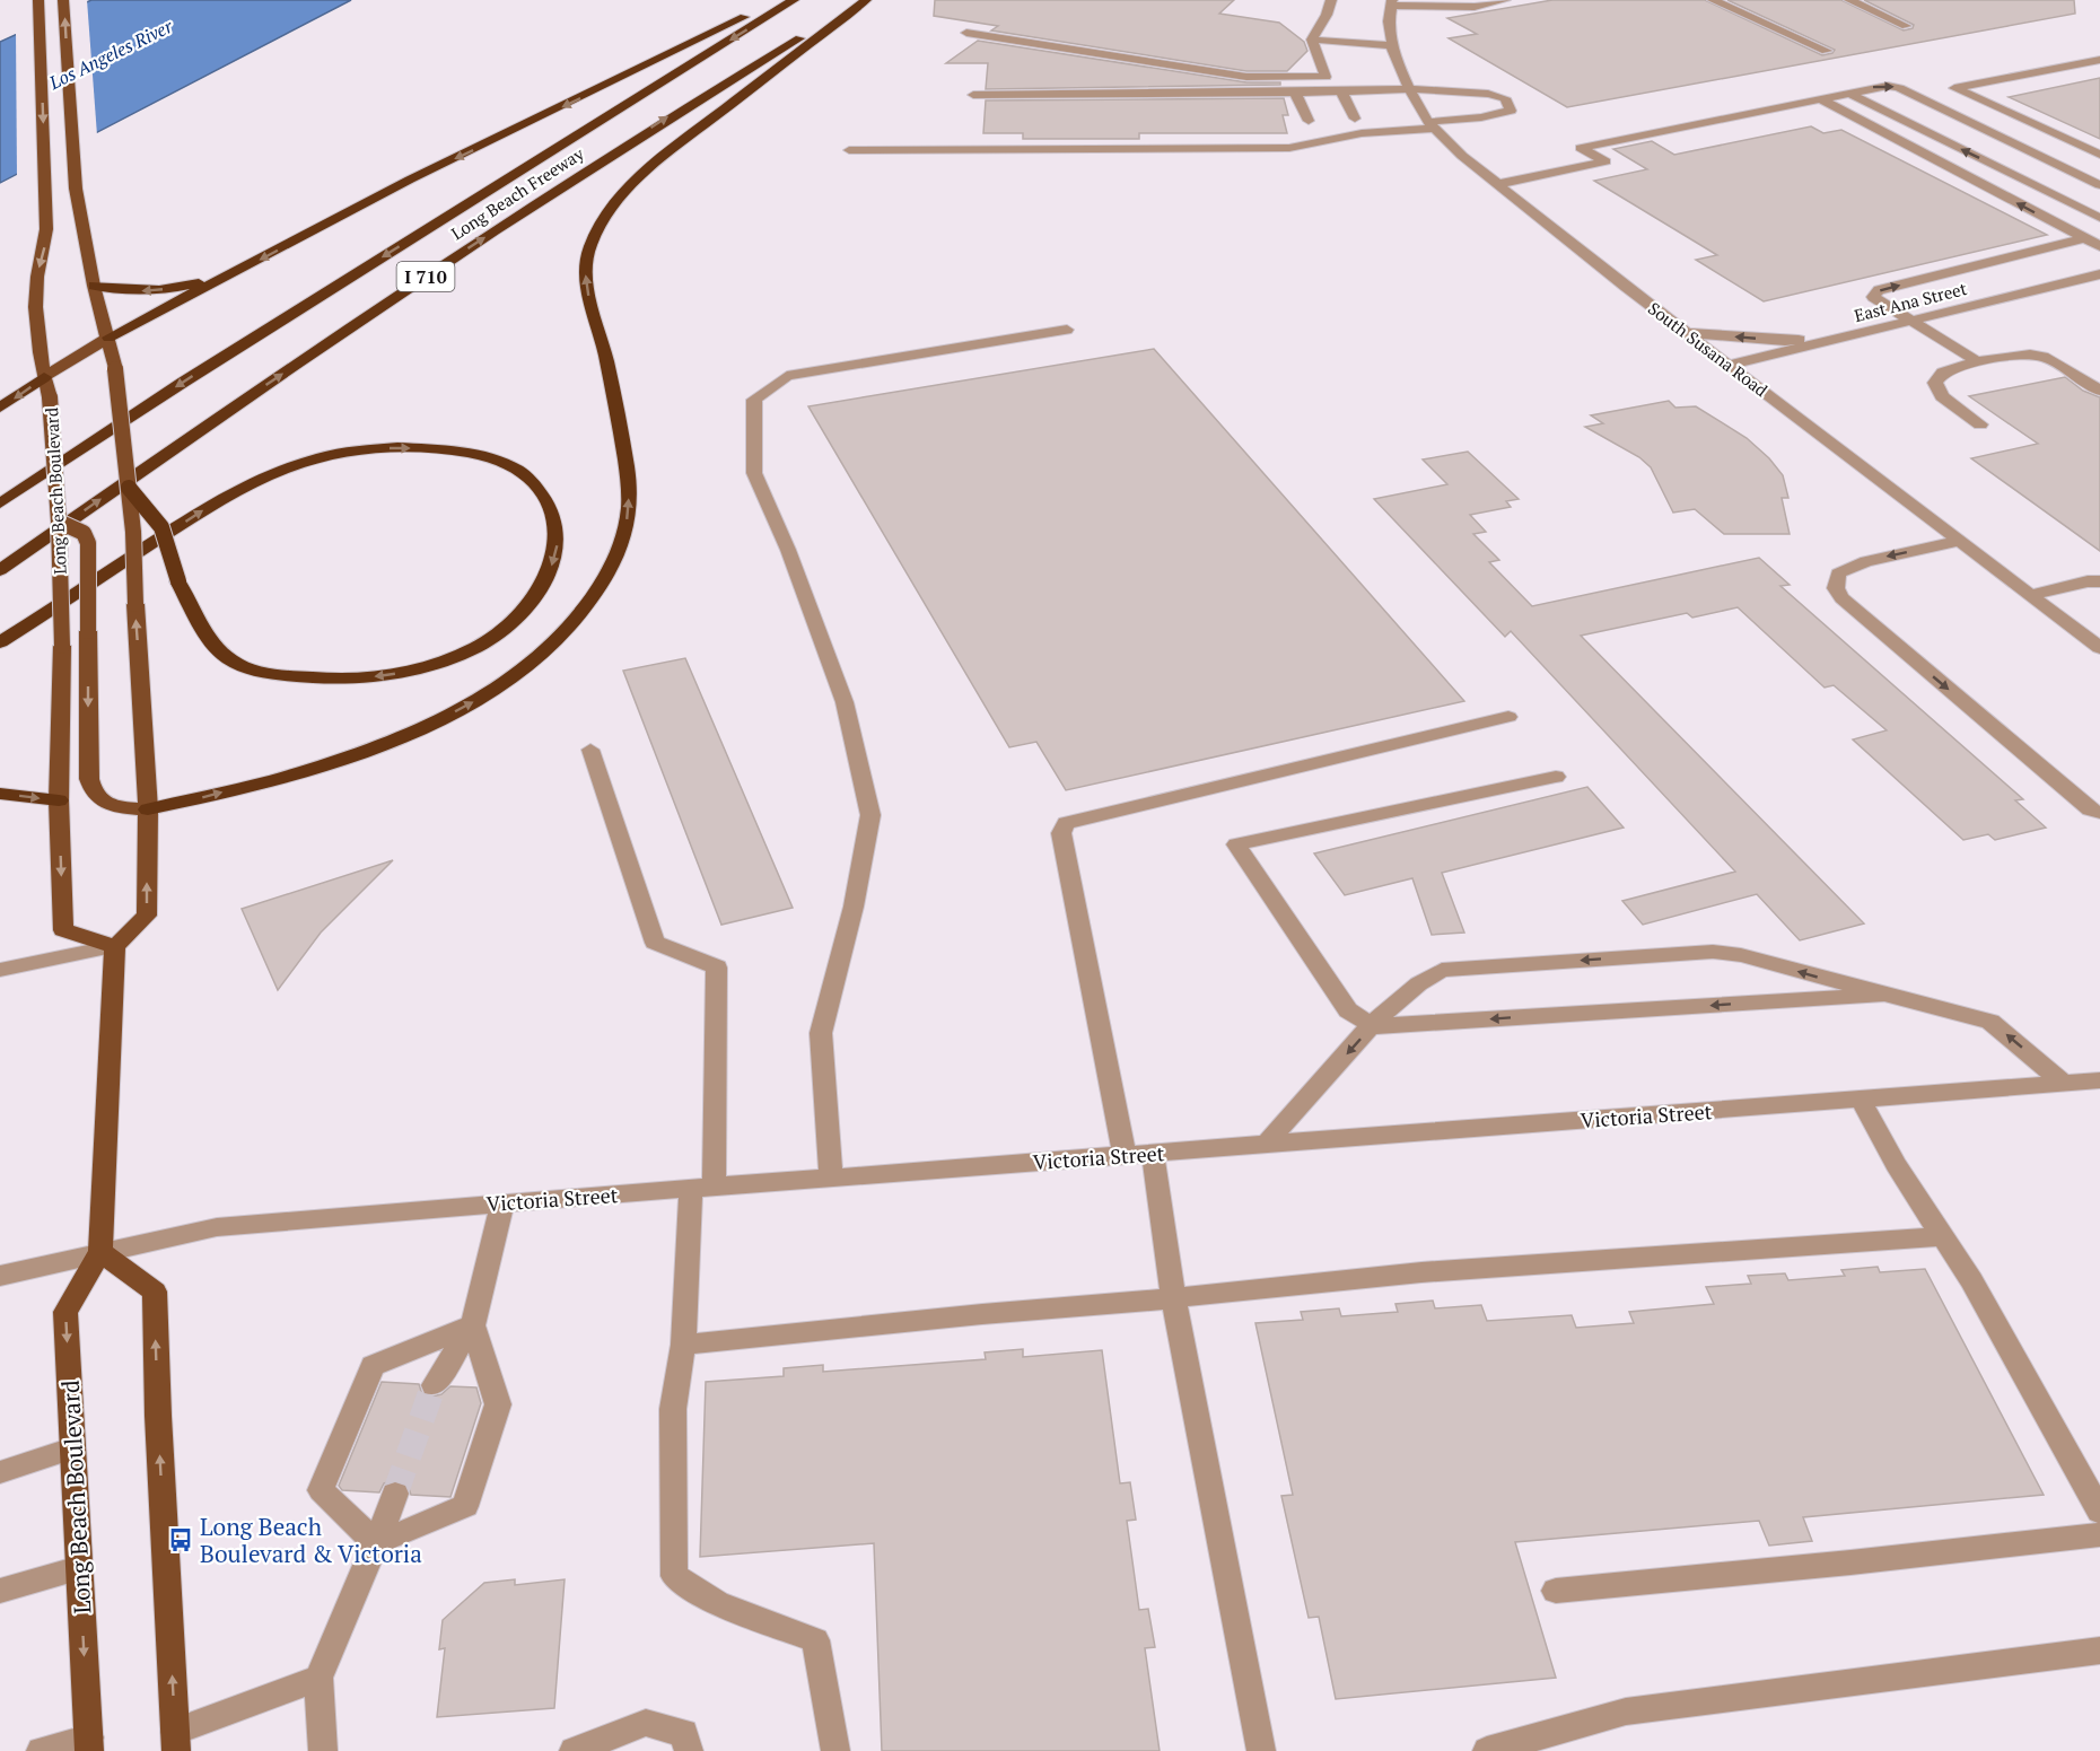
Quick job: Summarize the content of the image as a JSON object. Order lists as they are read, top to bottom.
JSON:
{
  "streets": {
    "highway": ["Long Beach Freeway", "I 710"],
    "main road": ["Long Beach Boulevard"],
    "street": ["East Ana Street", "South Susana Road", "Victoria Street"]
  },
  "crossings": [
    ["East Ana Street", "South Susana Road"],
    ["Long Beach Boulevard", "Victoria Street"]
  ],
  "water": ["Los Angeles River"],
  "places": {
    "bus stop": ["Long Beach Boulevard & Victoria"]
  }
}
